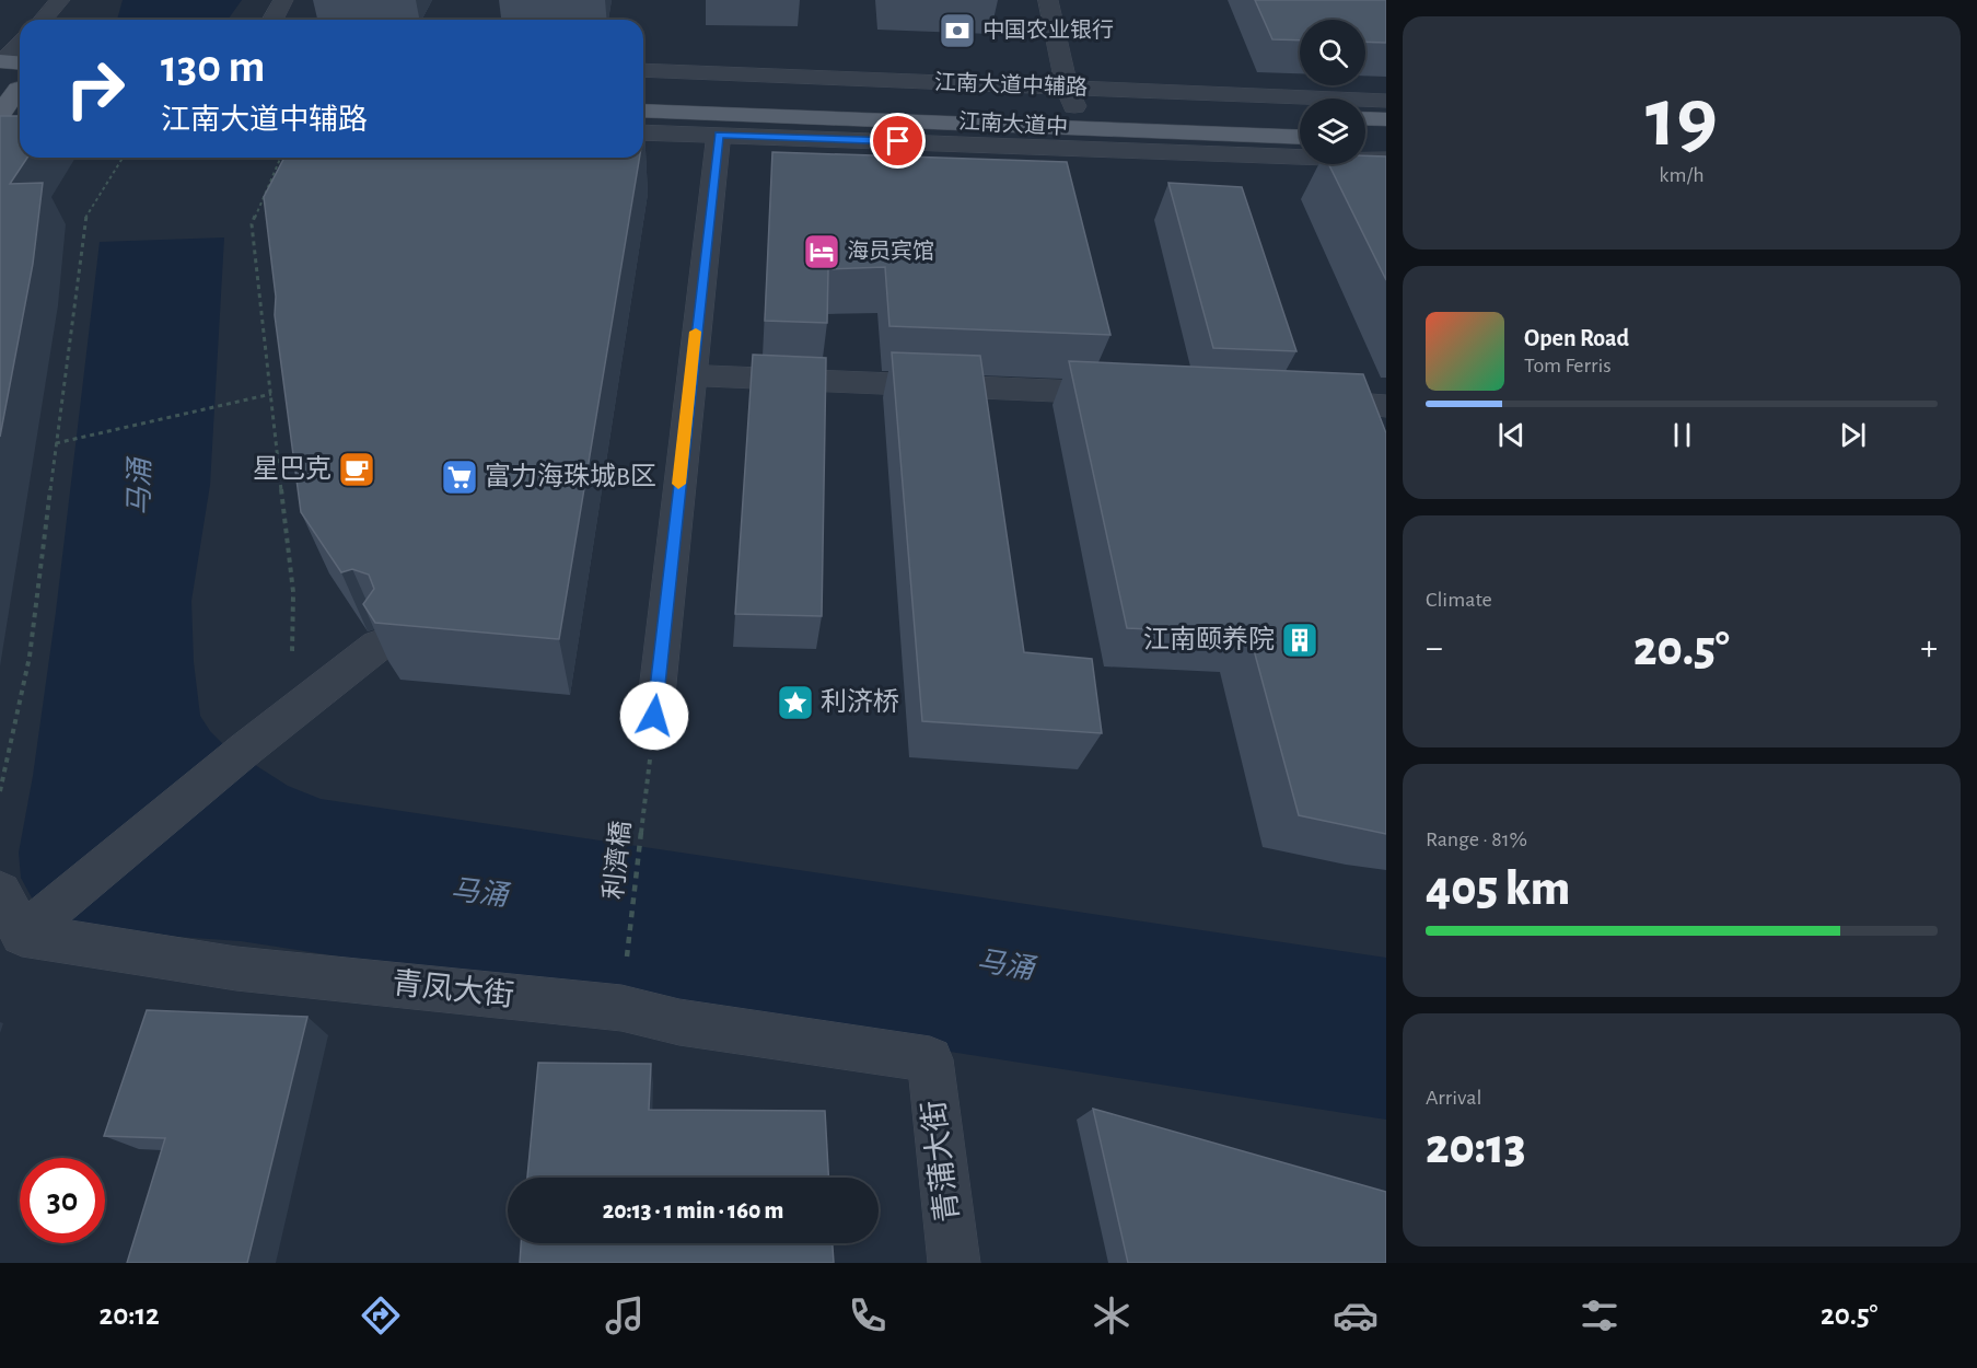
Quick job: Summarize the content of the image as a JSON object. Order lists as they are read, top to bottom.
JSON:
{
  "streets": {
    "main road": ["江南大道中"],
    "street": ["江南大道中辅路", "青凤大街", "青蒲大街"],
    "path": ["利濟橋"]
  },
  "crossings": [
    ["江南大道中辅路", "江南大道中"],
    ["利濟橋", "青凤大街"],
    ["青凤大街", "青蒲大街"]
  ],
  "water": ["马涌"],
  "places": {
    "bank": ["中国农业银行"],
    "hotel": ["海员宾馆"],
    "cafe": ["星巴克"],
    "supermarket": ["富力海珠城B区"],
    "building": ["江南颐养院"],
    "place": ["利济桥"]
  },
  "page": {
    "tile": [
      ["19", "km/h"],
      "Climate",
      ["Range · 81%", "405 km"],
      ["Arrival", "20:13"]
    ],
    "turn": ["130 m", "江南大道中辅路"],
    "song": ["Open Road", "Tom Ferris"],
    "heat": ["−", "20.5°", "+"],
    "limit": "30",
    "trip": "20:13 · 1 min · 160 m",
    "tabs": ["20:12", "20.5°"]
  }
}
